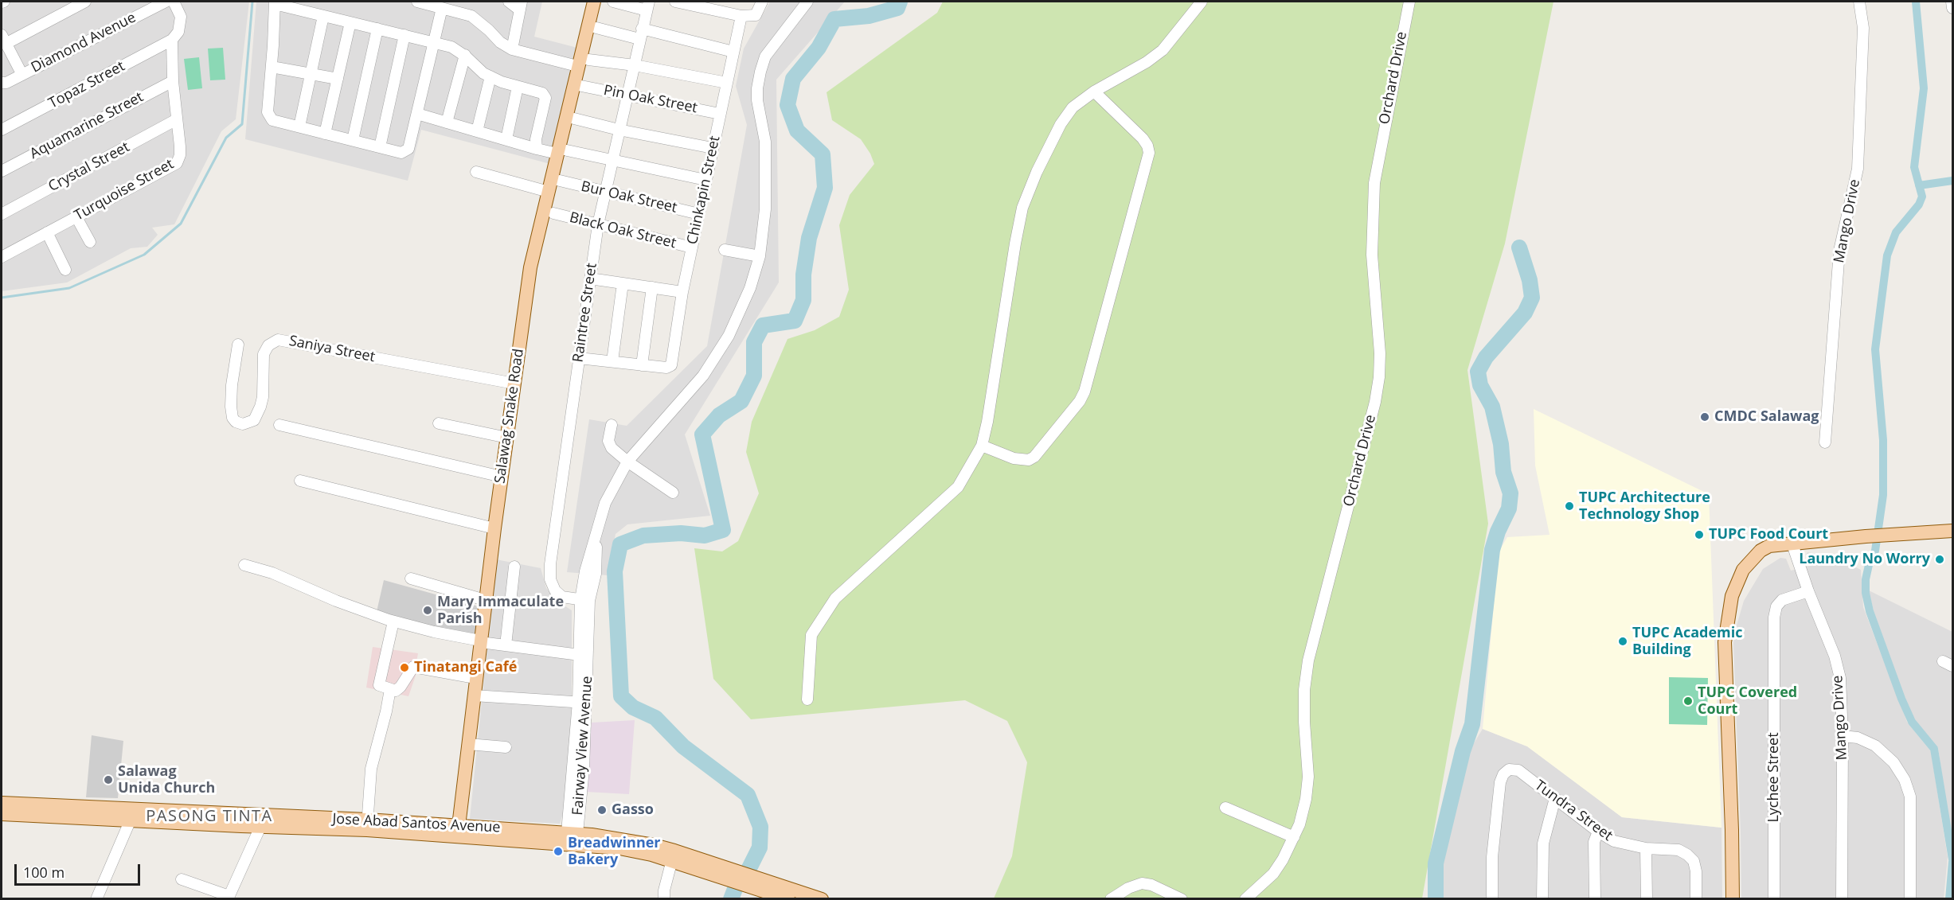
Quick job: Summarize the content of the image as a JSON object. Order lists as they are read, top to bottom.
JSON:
{
  "streets": {
    "main road": ["Salawag Snake Road", "Jose Abad Santos Avenue"],
    "street": [
      "Diamond Avenue",
      "Orchard Drive",
      "Topaz Street",
      "Pin Oak Street",
      "Aquamarine Street",
      "Crystal Street",
      "Turquoise Street",
      "Chinkapin Street",
      "Bur Oak Street",
      "Mango Drive",
      "Black Oak Street",
      "Raintree Street",
      "Saniya Street",
      "Fairway View Avenue",
      "Lychee Street",
      "Tundra Street"
    ]
  },
  "crossings": [
    ["Topaz Street", "Turquoise Street"],
    ["Pin Oak Street", "Chinkapin Street"],
    ["Pin Oak Street", "Raintree Street"],
    ["Aquamarine Street", "Turquoise Street"],
    ["Crystal Street", "Turquoise Street"],
    ["Chinkapin Street", "Bur Oak Street"],
    ["Chinkapin Street", "Black Oak Street"],
    ["Bur Oak Street", "Raintree Street"],
    ["Mango Drive", "Lychee Street"],
    ["Black Oak Street", "Raintree Street"],
    ["Raintree Street", "Fairway View Avenue"],
    ["Saniya Street", "Salawag Snake Road"],
    ["Salawag Snake Road", "Jose Abad Santos Avenue"],
    ["Fairway View Avenue", "Jose Abad Santos Avenue"]
  ],
  "districts": ["PASONG TINTA"],
  "places": [
    "CMDC Salawag",
    "TUPC Architecture Technology Shop",
    "TUPC Food Court",
    "Laundry No Worry",
    "Mary Immaculate Parish",
    "TUPC Academic Building",
    "Tinatangi Café",
    "TUPC Covered Court",
    "Salawag Unida Church",
    "Gasso",
    "Breadwinner Bakery"
  ],
  "scale_bar": "100 m"
}
